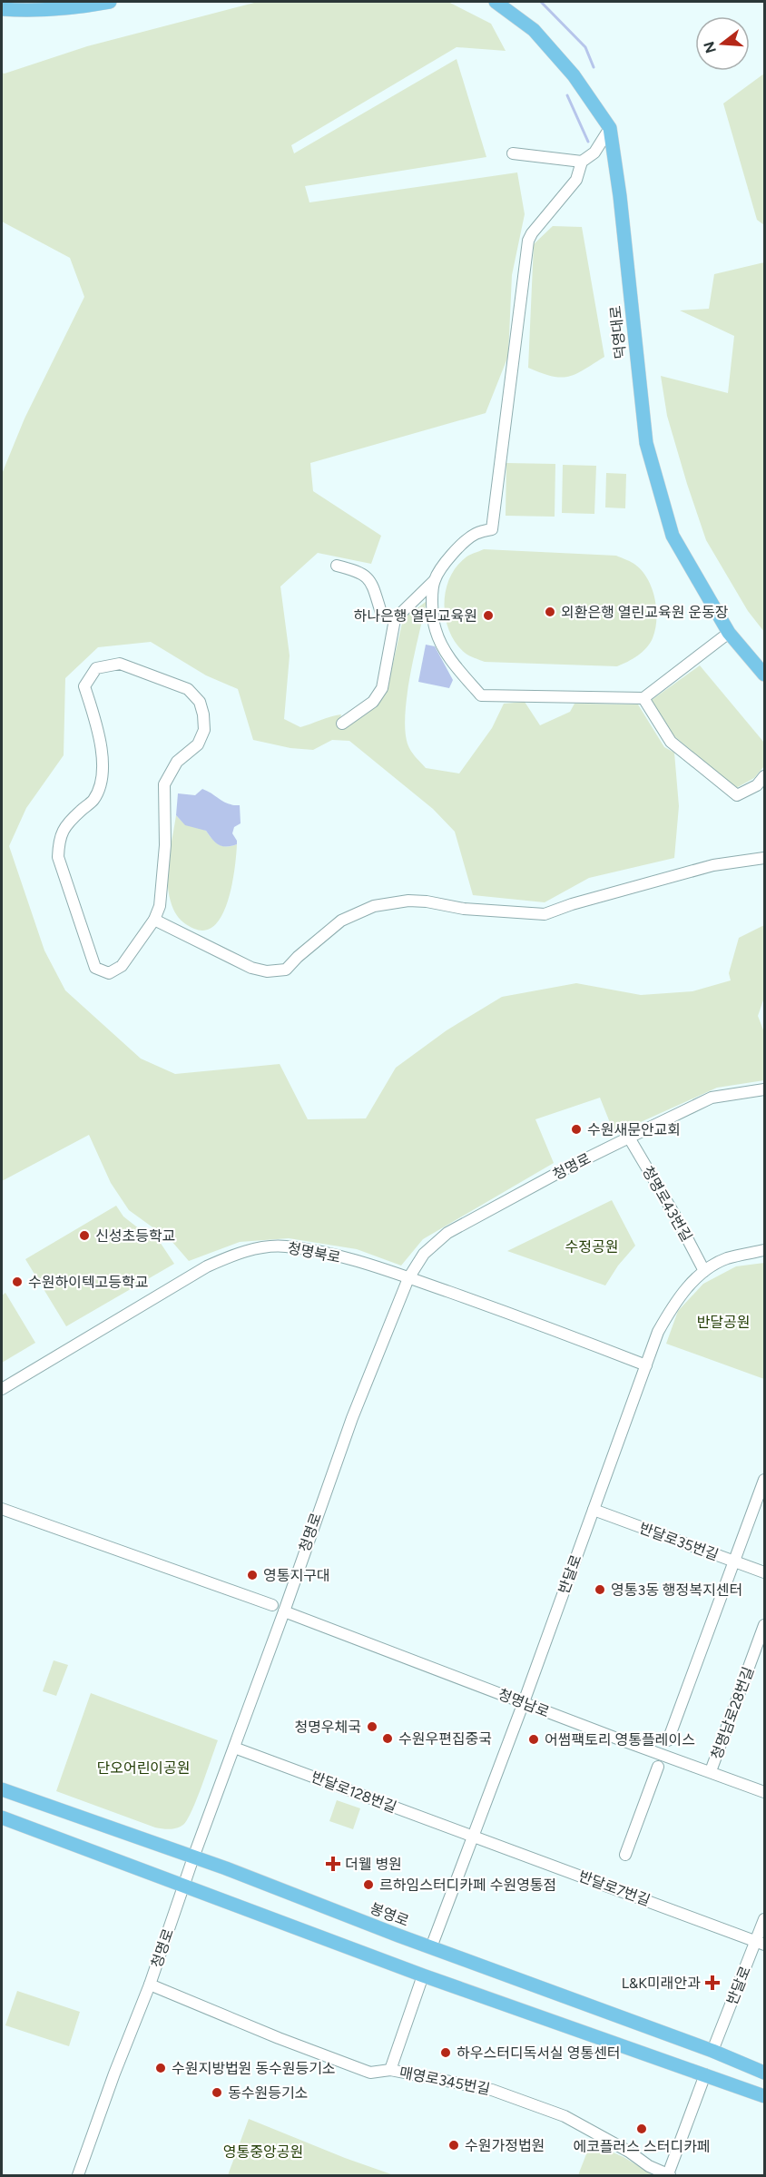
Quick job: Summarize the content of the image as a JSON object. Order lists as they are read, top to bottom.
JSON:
{
  "streets": {
    "main road": ["덕영대로", "봉영로"],
    "street": [
      "청명로",
      "청명로43번길",
      "청명북로",
      "반달로35번길",
      "반달로",
      "청명남로",
      "청명남로28번길",
      "반달로128번길",
      "반달로7번길",
      "매영로345번길"
    ]
  },
  "crossings": [
    ["청명로", "청명로43번길"],
    ["청명로", "청명북로"],
    ["청명로", "청명남로"],
    ["청명로", "반달로128번길"],
    ["청명로", "봉영로"],
    ["청명로", "매영로345번길"],
    ["청명로43번길", "반달로"],
    ["청명북로", "반달로"],
    ["반달로35번길", "반달로"],
    ["반달로", "청명남로"],
    ["반달로", "반달로128번길"],
    ["반달로", "반달로7번길"],
    ["반달로", "봉영로"],
    ["청명남로", "청명남로28번길"],
    ["반달로128번길", "반달로7번길"]
  ],
  "parks": [
    "수정공원",
    "반달공원",
    "단오어린이공원",
    "영통중앙공원"
  ],
  "places": {
    "other": [
      "외환은행 열린교육원 운동장",
      "하나은행 열린교육원",
      "수원새문안교회",
      "신성초등학교",
      "수원하이텍고등학교",
      "영통지구대",
      "영통3동 행정복지센터",
      "청명우체국",
      "수원우편집중국",
      "어썸팩토리 영통플레이스",
      "르하임스터디카페 수원영통점",
      "하우스터디독서실 영통센터",
      "수원지방법원 동수원등기소",
      "동수원등기소",
      "에코플러스 스터디카페",
      "수원가정법원"
    ],
    "health": ["더웰 병원", "L&K미래안과"]
  },
  "north": "left"
}
